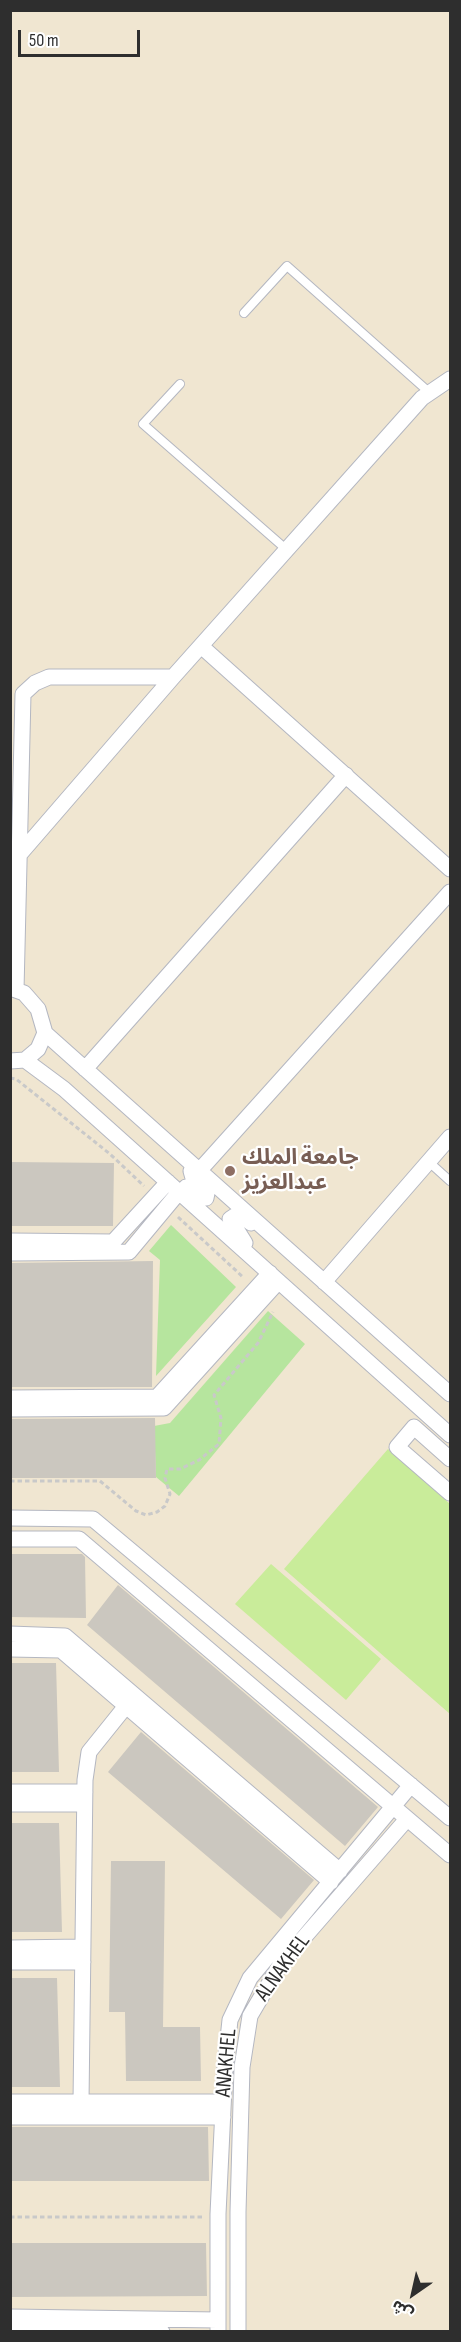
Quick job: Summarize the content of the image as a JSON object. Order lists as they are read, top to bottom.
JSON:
{
  "streets": {
    "street": ["ALNAKHEL", "ANAKHEL"]
  },
  "places": ["جامعة الملك عبدالعزيز"],
  "scale_bar": "50 m",
  "north": "bottom left"
}
